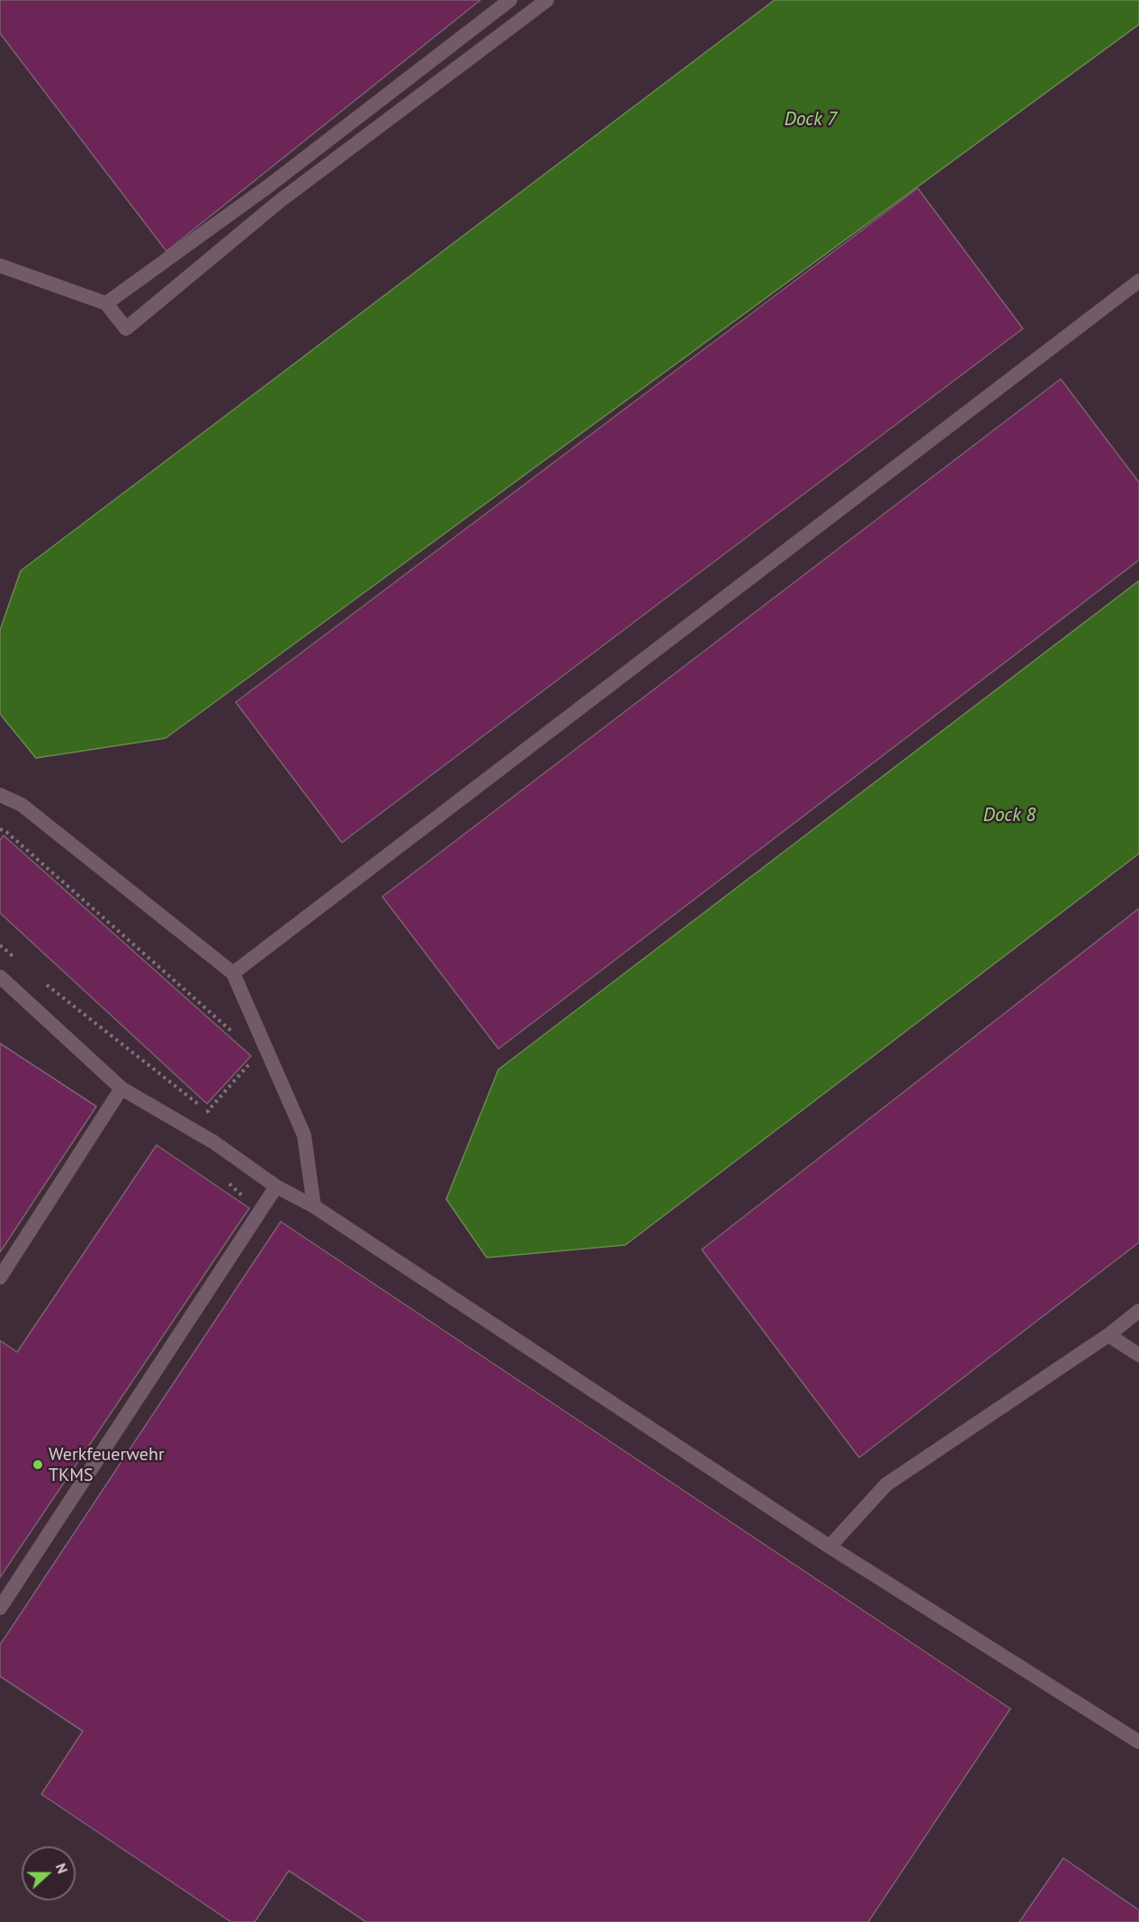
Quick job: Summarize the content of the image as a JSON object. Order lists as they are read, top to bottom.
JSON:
{
  "water": ["Dock 7", "Dock 8"],
  "places": ["Werkfeuerwehr TKMS"],
  "north": "right"
}
